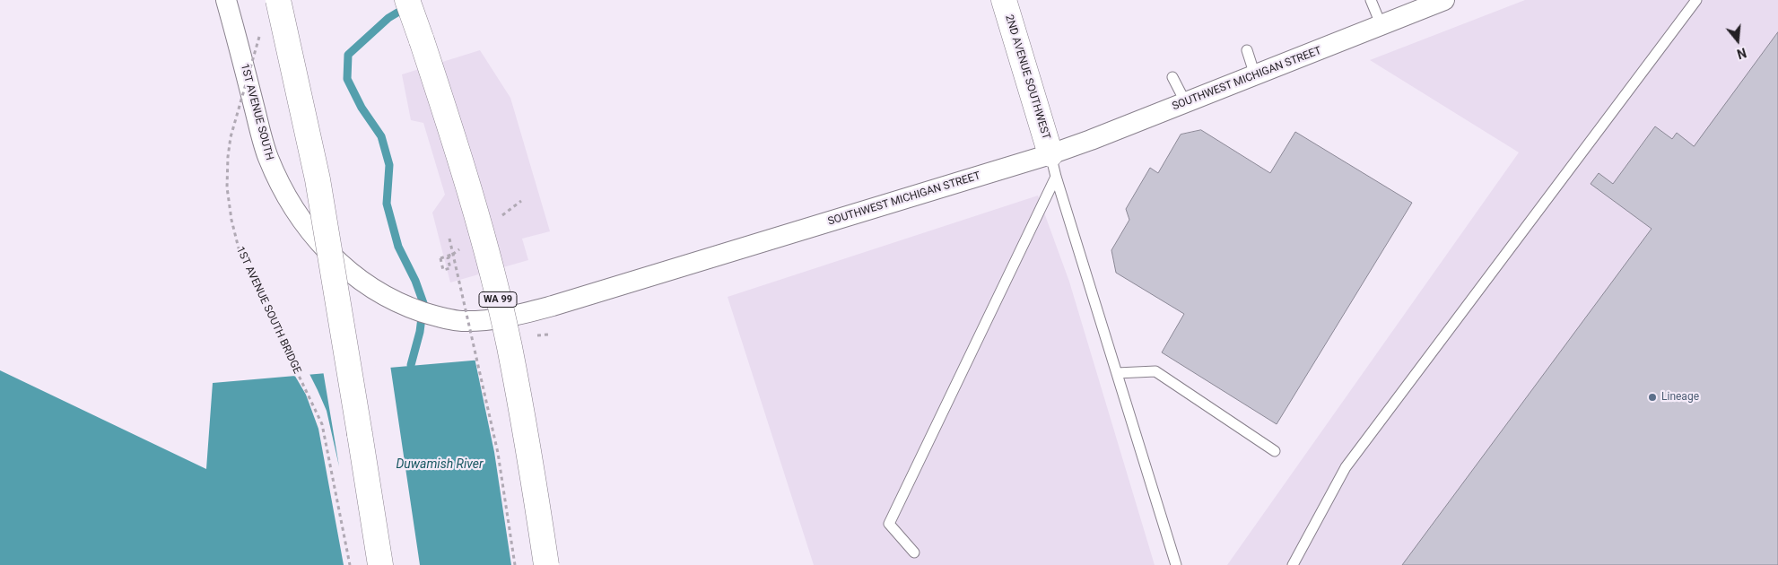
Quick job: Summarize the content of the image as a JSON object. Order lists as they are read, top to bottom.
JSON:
{
  "streets": {
    "main road": ["2ND AVENUE SOUTHWEST", "WA 99"],
    "street": ["SOUTHWEST MICHIGAN STREET", "1ST AVENUE SOUTH"],
    "path": ["1ST AVENUE SOUTH BRIDGE"]
  },
  "crossings": [
    ["2ND AVENUE SOUTHWEST", "SOUTHWEST MICHIGAN STREET"],
    ["SOUTHWEST MICHIGAN STREET", "1ST AVENUE SOUTH"]
  ],
  "water": ["Duwamish River"],
  "places": ["Lineage"],
  "north": "bottom"
}
